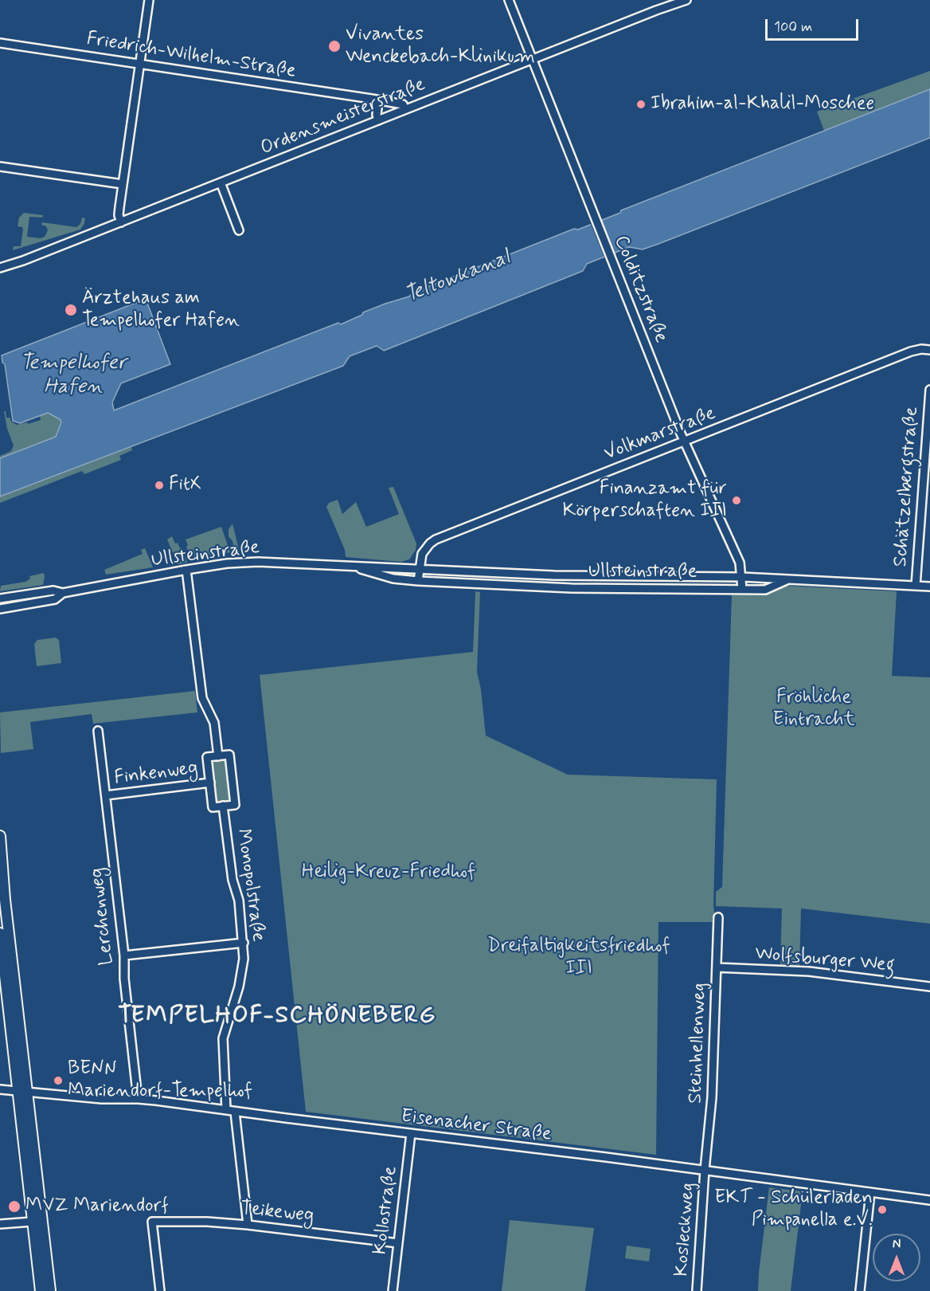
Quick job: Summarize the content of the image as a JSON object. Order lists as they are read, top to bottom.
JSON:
{
  "streets": {
    "street": [
      "Friedrich-Wilhelm-Straße",
      "Ordensmeisterstraße",
      "Colditzstraße",
      "Volkmarstraße",
      "Schätzelbergstraße",
      "Ullsteinstraße",
      "Finkenweg",
      "Monopolstraße",
      "Lerchenweg",
      "Wolfsburger Weg",
      "Steinhellenweg",
      "Eisenacher Straße",
      "Kollostraße",
      "Teikeweg",
      "Kosleckweg"
    ]
  },
  "crossings": [
    ["Friedrich-Wilhelm-Straße", "Ordensmeisterstraße"],
    ["Ordensmeisterstraße", "Colditzstraße"],
    ["Colditzstraße", "Volkmarstraße"],
    ["Colditzstraße", "Ullsteinstraße"],
    ["Volkmarstraße", "Ullsteinstraße"],
    ["Schätzelbergstraße", "Ullsteinstraße"],
    ["Finkenweg", "Monopolstraße"],
    ["Finkenweg", "Lerchenweg"],
    ["Monopolstraße", "Eisenacher Straße"],
    ["Lerchenweg", "Eisenacher Straße"],
    ["Wolfsburger Weg", "Steinhellenweg"],
    ["Steinhellenweg", "Eisenacher Straße"],
    ["Steinhellenweg", "Kosleckweg"],
    ["Eisenacher Straße", "Kollostraße"],
    ["Eisenacher Straße", "Kosleckweg"],
    ["Kollostraße", "Teikeweg"]
  ],
  "districts": ["TEMPELHOF-SCHÖNEBERG"],
  "water": ["Teltowkanal", "Tempelhofer Hafen"],
  "parks": ["Fröhliche Eintracht", "Heilig-Kreuz-Friedhof", "Dreifaltigkeitsfriedhof III"],
  "places": [
    "Vivantes Wenckebach-Klinikum",
    "Ibrahim-al-Khalil-Moschee",
    "Ärztehaus am Tempelhofer Hafen",
    "FitX",
    "Finanzamt für Körperschaften III",
    "BENN Mariendorf-Tempelhof",
    "MVZ Mariendorf",
    "EKT - Schülerladen Pimpanella e.V."
  ],
  "scale_bar": "100 m",
  "north": "top"
}
